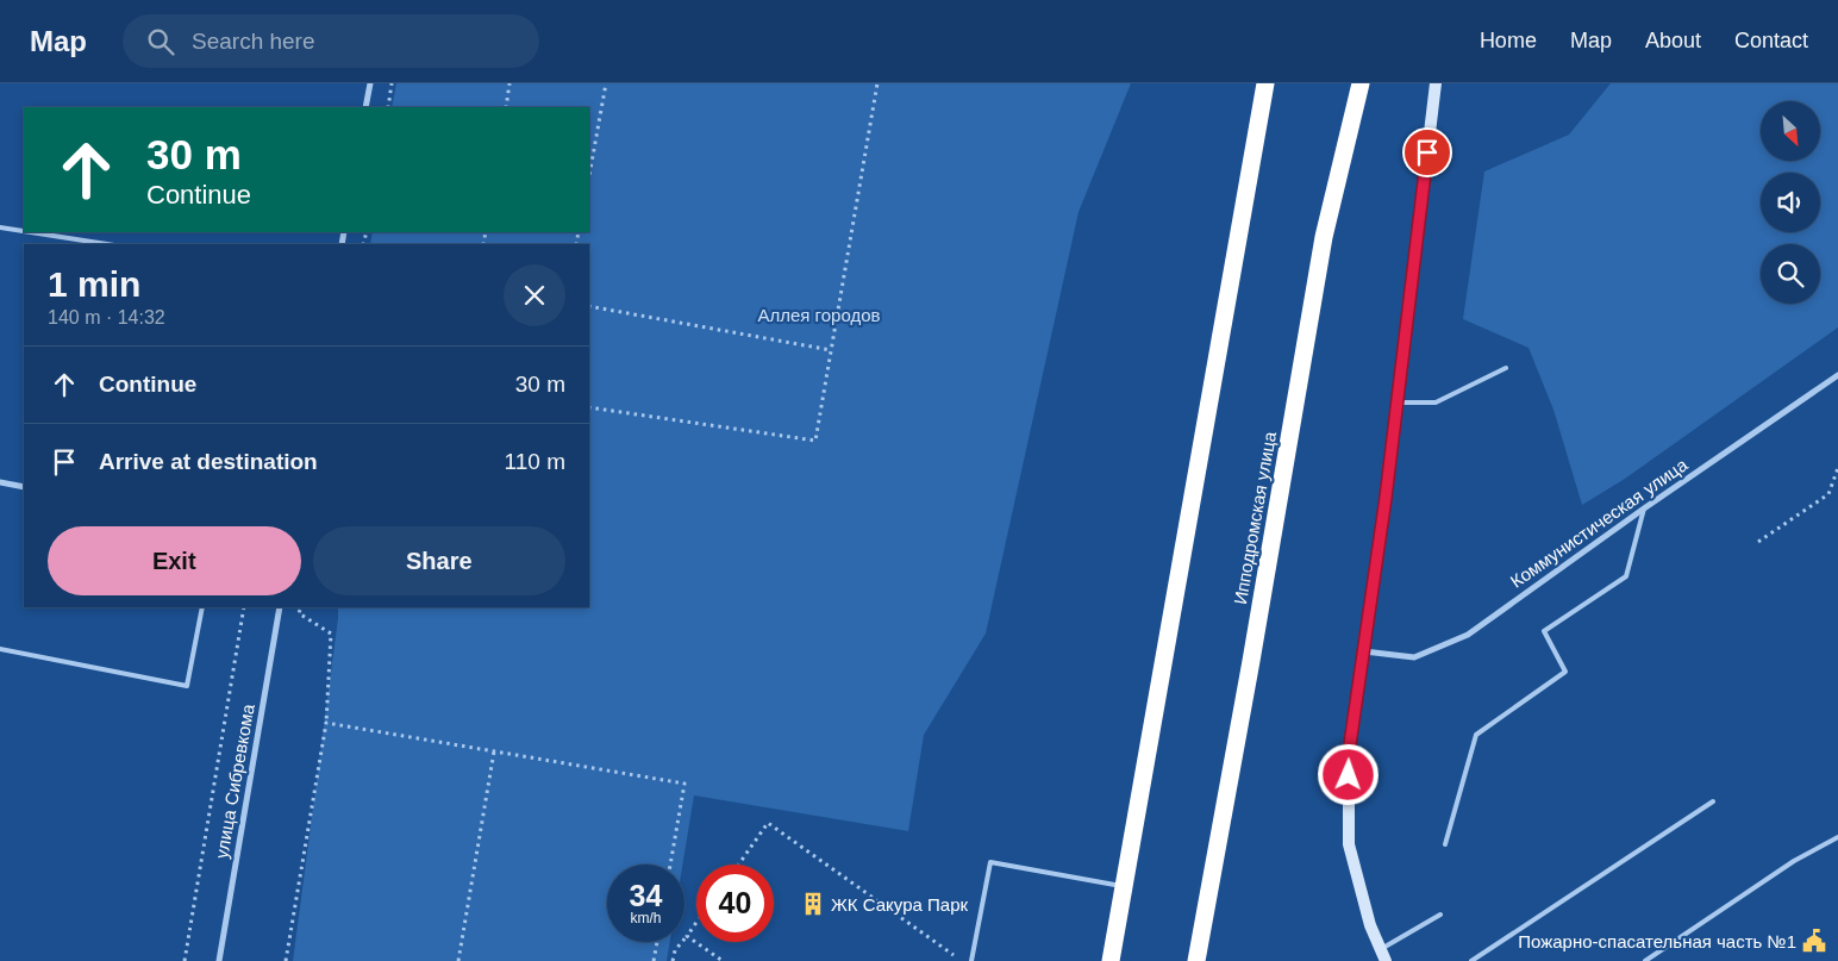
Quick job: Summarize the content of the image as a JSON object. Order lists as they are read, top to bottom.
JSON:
{
  "streets": {
    "highway": ["Ипподромская улица"],
    "street": ["Коммунистическая улица", "улица Сибревкома"]
  },
  "parks": ["Аллея городов"],
  "places": {
    "building": ["ЖК Сакура Парк"],
    "public building": ["Пожарно-спасательная часть №1"]
  },
  "north": "bottom right",
  "page": {
    "header": "Map",
    "search": "Search here",
    "nav": [
      "Home",
      "Map",
      "About",
      "Contact"
    ],
    "turn": ["30 m", "Continue"],
    "heading": ["1 min", "140 m · 14:32"],
    "list": [
      {
        "name": "Continue",
        "value": "30 m"
      },
      {
        "name": "Arrive at destination",
        "value": "110 m"
      }
    ],
    "buttons": ["Exit", "Share"],
    "speed": "34 km/h",
    "limit": "40"
  }
}
